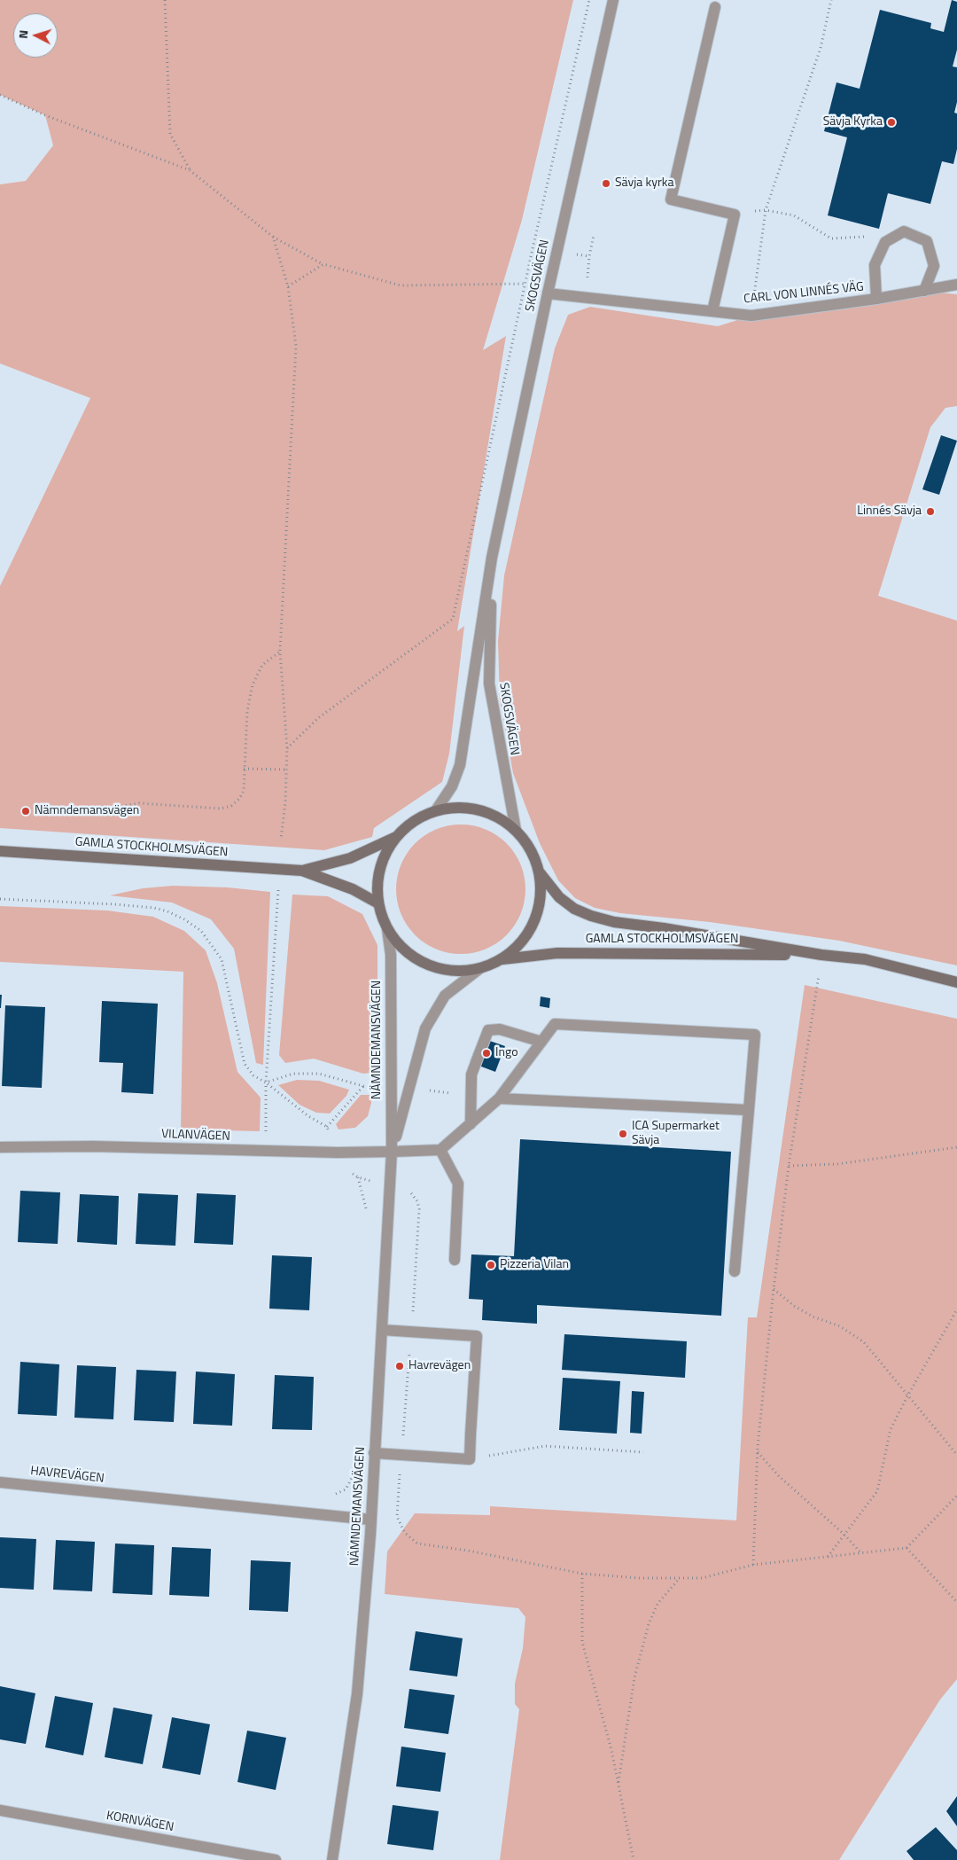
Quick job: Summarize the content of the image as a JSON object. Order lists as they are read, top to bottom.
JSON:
{
  "streets": {
    "main road": ["GAMLA STOCKHOLMSVÄGEN"],
    "street": [
      "SKOGSVÄGEN",
      "CARL VON LINNÉS VÄG",
      "NÄMNDEMANSVÄGEN",
      "VILANVÄGEN",
      "HAVREVÄGEN",
      "KORNVÄGEN"
    ]
  },
  "crossings": [
    ["SKOGSVÄGEN", "CARL VON LINNÉS VÄG"],
    ["NÄMNDEMANSVÄGEN", "VILANVÄGEN"],
    ["NÄMNDEMANSVÄGEN", "HAVREVÄGEN"]
  ],
  "places": [
    "Sävja Kyrka",
    "Sävja kyrka",
    "Linnés Sävja",
    "Nämndemansvägen",
    "Ingo",
    "ICA Supermarket Sävja",
    "Pizzeria Vilan",
    "Havrevägen"
  ],
  "north": "left"
}
